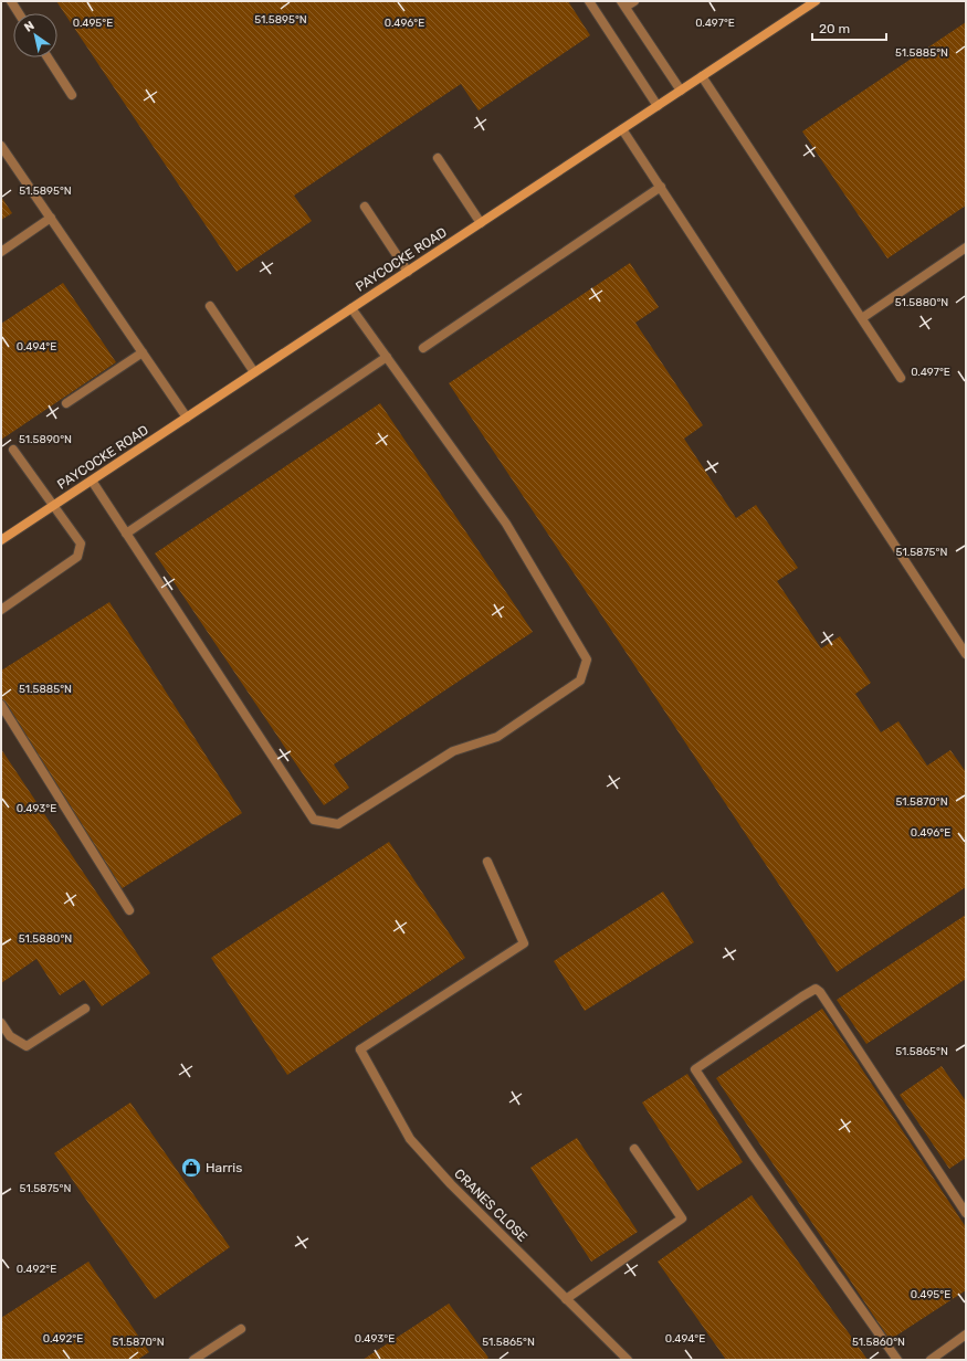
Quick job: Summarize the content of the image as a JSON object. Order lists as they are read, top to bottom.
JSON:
{
  "streets": {
    "street": ["PAYCOCKE ROAD", "CRANES CLOSE"]
  },
  "places": {
    "shop": ["Harris"]
  },
  "scale_bar": "20 m",
  "north": "top left",
  "coordinates": [
    "51.5895°N",
    "0.495°E",
    "0.496°E",
    "0.497°E",
    "51.5885°N",
    "51.5880°N",
    "0.494°E",
    "51.5890°N",
    "51.5875°N",
    "51.5870°N",
    "0.493°E",
    "51.5865°N",
    "0.492°E",
    "51.5860°N"
  ]
}
